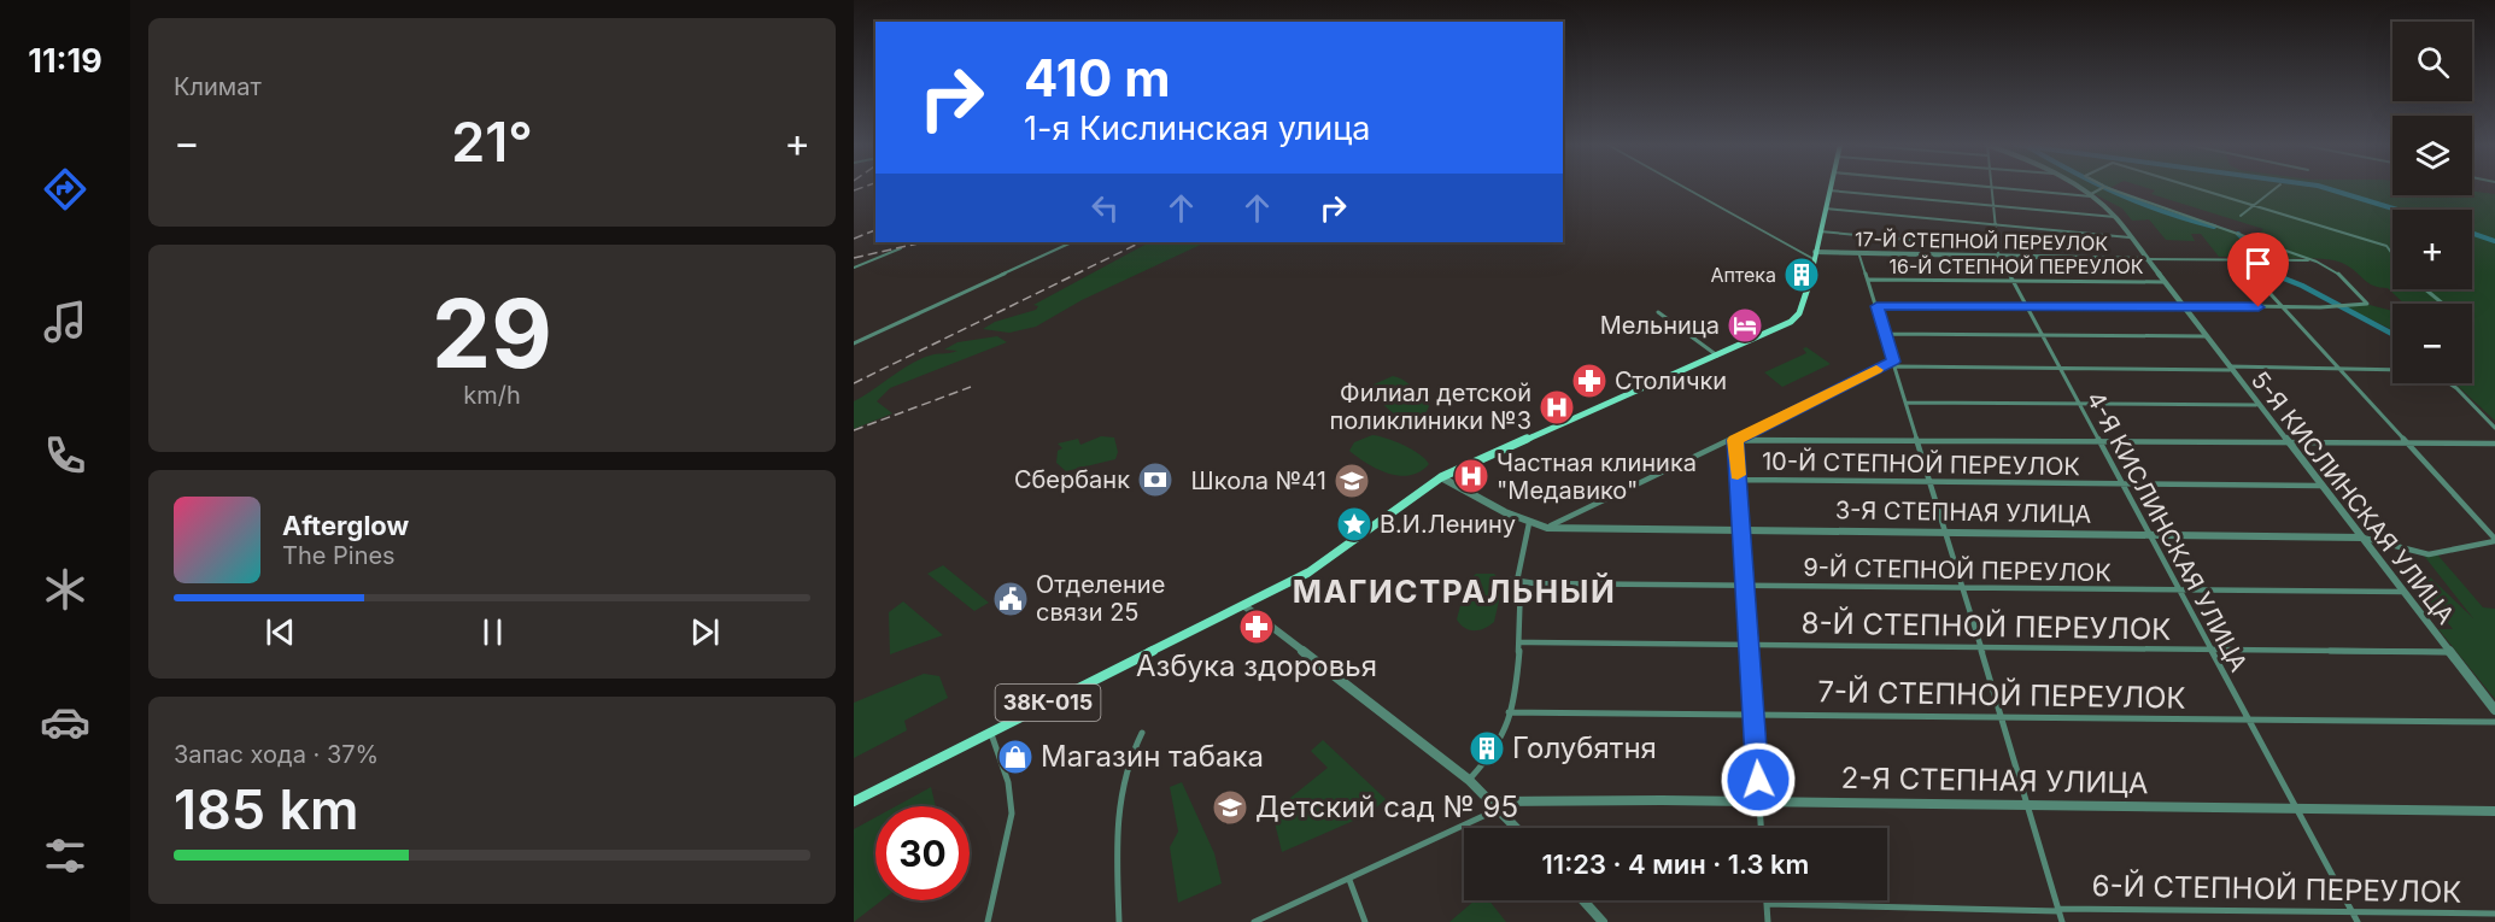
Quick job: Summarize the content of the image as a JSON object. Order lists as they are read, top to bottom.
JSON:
{
  "streets": {
    "main road": ["38К-015"],
    "street": [
      "17-Й СТЕПНОЙ ПЕРЕУЛОК",
      "16-Й СТЕПНОЙ ПЕРЕУЛОК",
      "10-Й СТЕПНОЙ ПЕРЕУЛОК",
      "5-Я КИСЛИНСКАЯ УЛИЦА",
      "3-Я СТЕПНАЯ УЛИЦА",
      "4-Я КИСЛИНСКАЯ УЛИЦА",
      "9-Й СТЕПНОЙ ПЕРЕУЛОК",
      "8-Й СТЕПНОЙ ПЕРЕУЛОК",
      "7-Й СТЕПНОЙ ПЕРЕУЛОК",
      "2-Я СТЕПНАЯ УЛИЦА",
      "6-Й СТЕПНОЙ ПЕРЕУЛОК"
    ]
  },
  "crossings": [
    ["17-Й СТЕПНОЙ ПЕРЕУЛОК", "5-Я КИСЛИНСКАЯ УЛИЦА"],
    ["17-Й СТЕПНОЙ ПЕРЕУЛОК", "4-Я КИСЛИНСКАЯ УЛИЦА"],
    ["17-Й СТЕПНОЙ ПЕРЕУЛОК", "38К-015"],
    ["16-Й СТЕПНОЙ ПЕРЕУЛОК", "5-Я КИСЛИНСКАЯ УЛИЦА"],
    ["16-Й СТЕПНОЙ ПЕРЕУЛОК", "4-Я КИСЛИНСКАЯ УЛИЦА"],
    ["10-Й СТЕПНОЙ ПЕРЕУЛОК", "5-Я КИСЛИНСКАЯ УЛИЦА"],
    ["10-Й СТЕПНОЙ ПЕРЕУЛОК", "4-Я КИСЛИНСКАЯ УЛИЦА"],
    ["5-Я КИСЛИНСКАЯ УЛИЦА", "3-Я СТЕПНАЯ УЛИЦА"],
    ["5-Я КИСЛИНСКАЯ УЛИЦА", "9-Й СТЕПНОЙ ПЕРЕУЛОК"],
    ["5-Я КИСЛИНСКАЯ УЛИЦА", "8-Й СТЕПНОЙ ПЕРЕУЛОК"],
    ["3-Я СТЕПНАЯ УЛИЦА", "4-Я КИСЛИНСКАЯ УЛИЦА"],
    ["3-Я СТЕПНАЯ УЛИЦА", "38К-015"],
    ["4-Я КИСЛИНСКАЯ УЛИЦА", "9-Й СТЕПНОЙ ПЕРЕУЛОК"],
    ["4-Я КИСЛИНСКАЯ УЛИЦА", "8-Й СТЕПНОЙ ПЕРЕУЛОК"],
    ["4-Я КИСЛИНСКАЯ УЛИЦА", "7-Й СТЕПНОЙ ПЕРЕУЛОК"],
    ["4-Я КИСЛИНСКАЯ УЛИЦА", "2-Я СТЕПНАЯ УЛИЦА"],
    ["4-Я КИСЛИНСКАЯ УЛИЦА", "6-Й СТЕПНОЙ ПЕРЕУЛОК"]
  ],
  "districts": ["МАГИСТРАЛЬНЫЙ"],
  "places": {
    "building": ["Аптека", "Голубятня"],
    "hotel": ["Мельница"],
    "pharmacy": ["Столички", "Азбука здоровья"],
    "hospital": ["Филиал детской поликлиники №3", "Частная клиника \"Медавико\""],
    "bank": ["Сбербанк"],
    "school or university": ["Школа №41", "Детский сад № 95"],
    "place": ["В.И.Ленину"],
    "public building": ["Отделение связи 25"],
    "shop": ["Магазин табака"]
  },
  "page": {
    "tabs": "11:19",
    "tile": [
      "Климат",
      ["29", "km/h"],
      ["Запас хода · 37%", "185 km"]
    ],
    "map_buttons": ["+", "−"],
    "turn": ["410 m", "1-я Кислинская улица"],
    "heat": ["−", "21°", "+"],
    "song": ["Afterglow", "The Pines"],
    "limit": "30",
    "trip": "11:23 · 4 мин · 1.3 km"
  }
}
